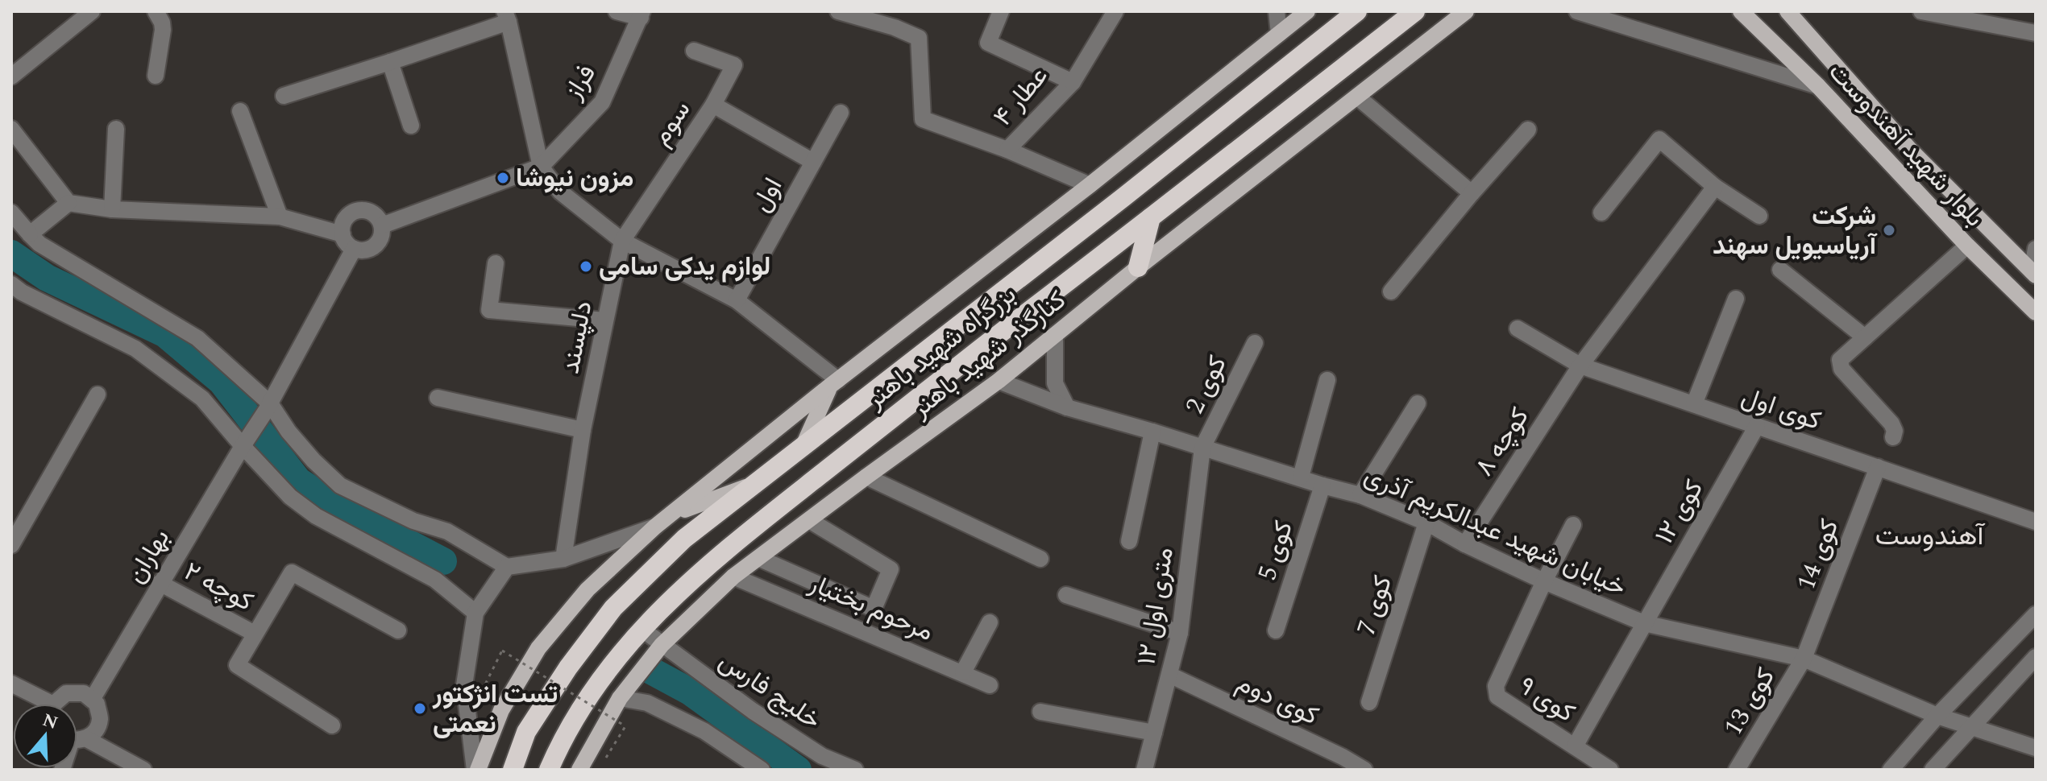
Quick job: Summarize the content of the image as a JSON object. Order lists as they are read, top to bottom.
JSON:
{
  "streets": {
    "highway": ["بزرگراه شهید باهنر"],
    "main road": ["بلوار شهید آهندوست", "کنارگذر شهید باهنر"],
    "street": [
      "فراز",
      "عطار ۴",
      "سوم",
      "اول",
      "دلپسند",
      "کوی 2",
      "کوی اول",
      "کوچه ۸",
      "کوی ۱۲",
      "خیابان شهید عبدالکریم آذری",
      "کوی 5",
      "کوی 14",
      "بهاران",
      "کوچه ۲",
      "کوی 7",
      "۱۲ متری اول",
      "مرحوم بختیار",
      "خلیج فارس",
      "کوی دوم",
      "کوی ۹",
      "کوی 13"
    ]
  },
  "crossings": [
    ["سوم", "دلپسند"],
    ["بزرگراه شهید باهنر", "خلیج فارس"],
    ["کنارگذر شهید باهنر", "خیابان شهید عبدالکریم آذری"],
    ["کنارگذر شهید باهنر", "مرحوم بختیار"],
    ["کنارگذر شهید باهنر", "خلیج فارس"],
    ["کوی 2", "خیابان شهید عبدالکریم آذری"],
    ["کوی 2", "۱۲ متری اول"],
    ["کوی اول", "کوچه ۸"],
    ["کوی اول", "کوی ۱۲"],
    ["کوی اول", "کوی 14"],
    ["کوچه ۸", "خیابان شهید عبدالکریم آذری"],
    ["کوی ۱۲", "خیابان شهید عبدالکریم آذری"],
    ["کوی ۱۲", "کوی ۹"],
    ["خیابان شهید عبدالکریم آذری", "کوی 5"],
    ["خیابان شهید عبدالکریم آذری", "کوی 14"],
    ["خیابان شهید عبدالکریم آذری", "کوی 7"],
    ["خیابان شهید عبدالکریم آذری", "۱۲ متری اول"],
    ["خیابان شهید عبدالکریم آذری", "کوی ۹"],
    ["خیابان شهید عبدالکریم آذری", "کوی 13"],
    ["کوی 14", "کوی 13"],
    ["بهاران", "کوچه ۲"],
    ["۱۲ متری اول", "کوی دوم"]
  ],
  "districts": ["آهندوست"],
  "places": [
    "مزون نیوشا",
    "شرکت آریاسیویل سهند",
    "لوازم یدکی سامی",
    "تست انژکتور نعمتی"
  ],
  "north": "top"
}
